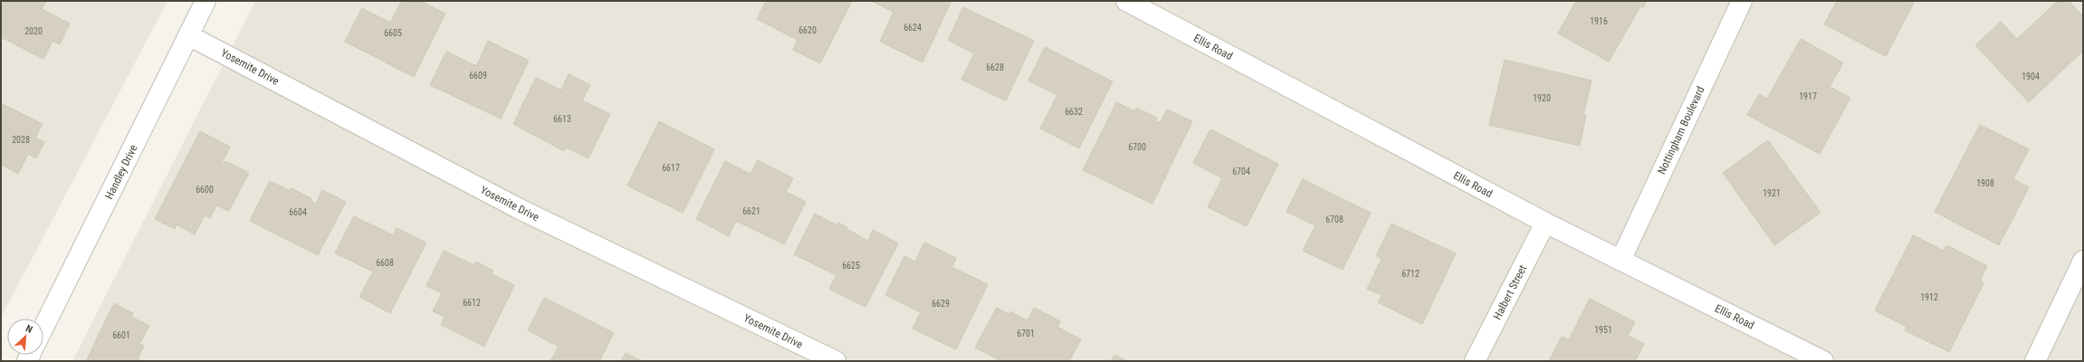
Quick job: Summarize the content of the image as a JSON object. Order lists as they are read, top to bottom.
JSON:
{
  "streets": {
    "street": [
      "Ellis Road",
      "Yosemite Drive",
      "Nottingham Boulevard",
      "Handley Drive",
      "Halbert Street"
    ]
  },
  "crossings": [
    ["Ellis Road", "Nottingham Boulevard"],
    ["Ellis Road", "Halbert Street"],
    ["Yosemite Drive", "Handley Drive"]
  ],
  "house_numbers": [
    "1916",
    "6624",
    "6620",
    "2020",
    "6605",
    "6628",
    "6609",
    "1904",
    "1917",
    "1920",
    "6632",
    "6613",
    "2028",
    "6700",
    "6617",
    "6704",
    "1908",
    "6600",
    "1921",
    "6621",
    "6604",
    "6708",
    "6608",
    "6625",
    "6712",
    "1912",
    "6612",
    "6629",
    "1951",
    "6701",
    "6601"
  ],
  "north": "top right"
}
